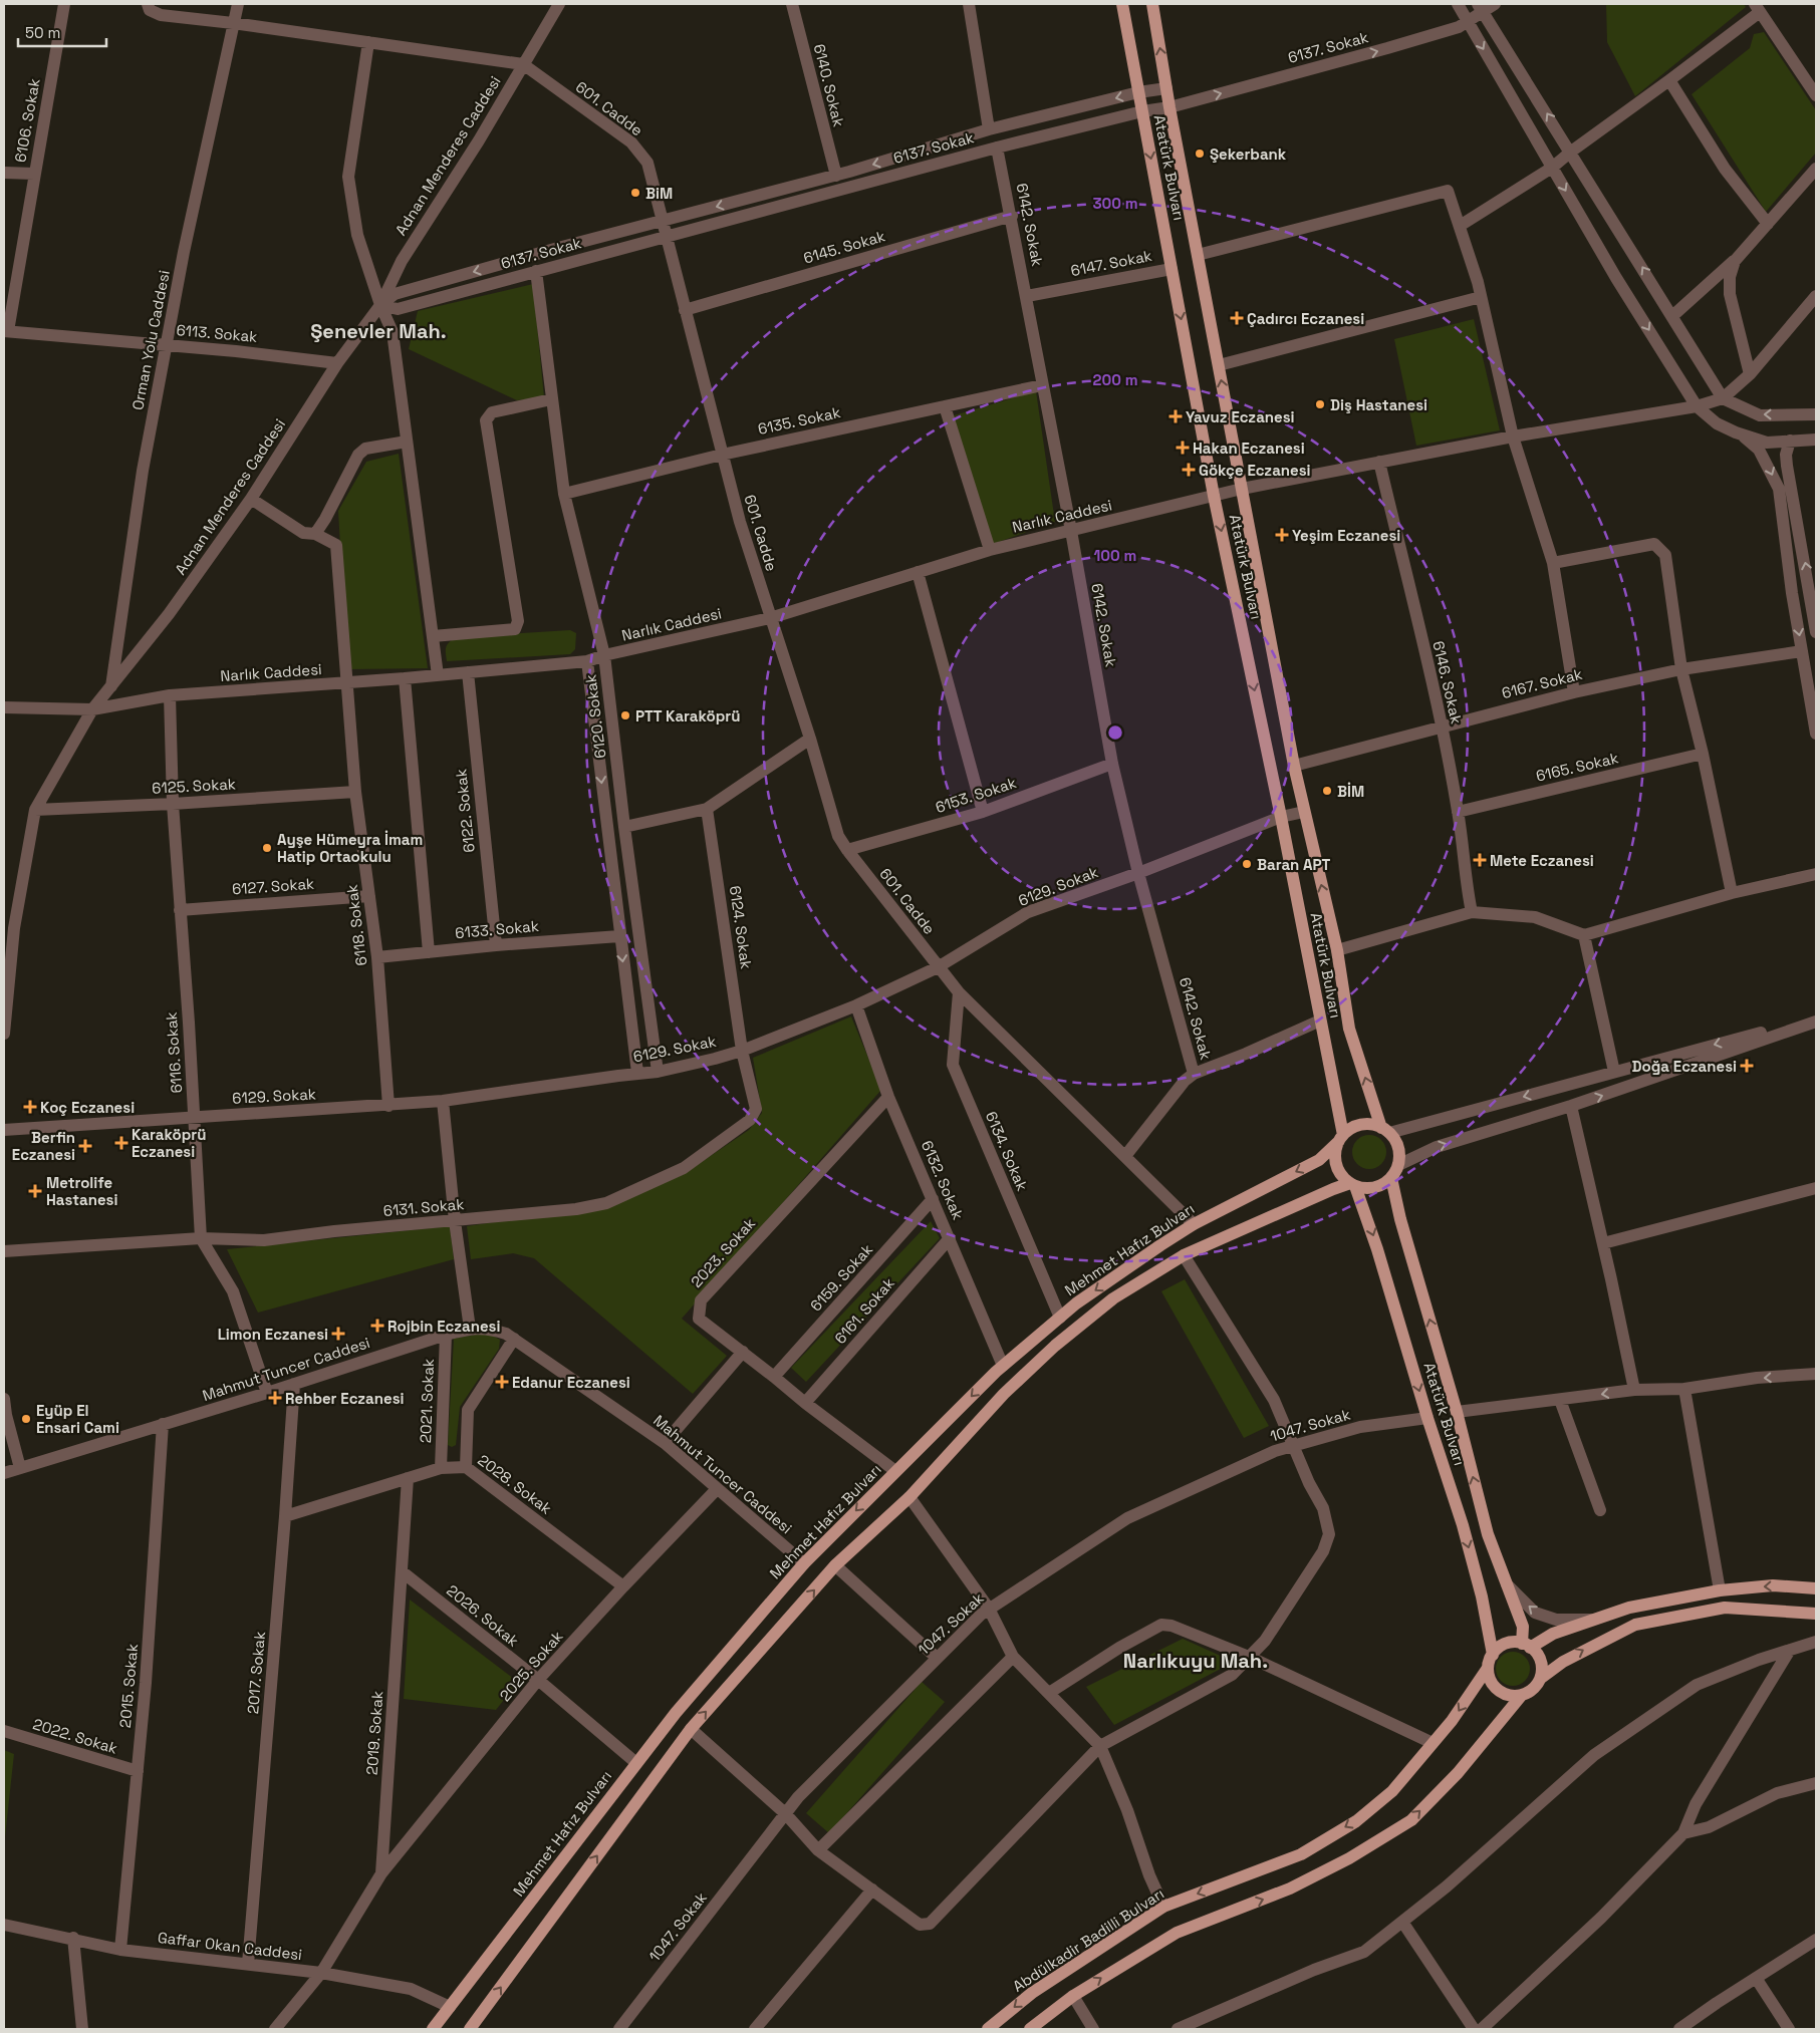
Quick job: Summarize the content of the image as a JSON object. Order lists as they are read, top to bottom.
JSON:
{
  "streets": {
    "main road": ["Atatürk Bulvarı", "Mehmet Hafız Bulvarı", "Abdülkadir Badilli Bulvarı"],
    "street": [
      "6137. Sokak",
      "6140. Sokak",
      "601. Cadde",
      "6106. Sokak",
      "Adnan Menderes Caddesi",
      "6142. Sokak",
      "6145. Sokak",
      "6147. Sokak",
      "6113. Sokak",
      "Orman Yolu Caddesi",
      "6135. Sokak",
      "Narlık Caddesi",
      "6146. Sokak",
      "6167. Sokak",
      "6120. Sokak",
      "6165. Sokak",
      "6125. Sokak",
      "6153. Sokak",
      "6122. Sokak",
      "6127. Sokak",
      "6129. Sokak",
      "6118. Sokak",
      "6124. Sokak",
      "6133. Sokak",
      "6116. Sokak",
      "6134. Sokak",
      "6132. Sokak",
      "6131. Sokak",
      "2023. Sokak",
      "6159. Sokak",
      "6161. Sokak",
      "Mahmut Tuncer Caddesi",
      "2021. Sokak",
      "1047. Sokak",
      "2028. Sokak",
      "2026. Sokak",
      "2025. Sokak",
      "2017. Sokak",
      "2015. Sokak",
      "2019. Sokak",
      "2022. Sokak",
      "Gaffar Okan Caddesi"
    ]
  },
  "crossings": [
    ["6137. Sokak", "6140. Sokak"],
    ["6137. Sokak", "601. Cadde"],
    ["6137. Sokak", "Adnan Menderes Caddesi"],
    ["6137. Sokak", "Atatürk Bulvarı"],
    ["6137. Sokak", "6142. Sokak"],
    ["6137. Sokak", "6120. Sokak"],
    ["601. Cadde", "Adnan Menderes Caddesi"],
    ["601. Cadde", "6145. Sokak"],
    ["601. Cadde", "Orman Yolu Caddesi"],
    ["601. Cadde", "6135. Sokak"],
    ["601. Cadde", "Narlık Caddesi"],
    ["601. Cadde", "6153. Sokak"],
    ["601. Cadde", "6129. Sokak"],
    ["601. Cadde", "6134. Sokak"],
    ["601. Cadde", "Mehmet Hafız Bulvarı"],
    ["6106. Sokak", "6113. Sokak"],
    ["Adnan Menderes Caddesi", "6113. Sokak"],
    ["Adnan Menderes Caddesi", "Orman Yolu Caddesi"],
    ["Adnan Menderes Caddesi", "Narlık Caddesi"],
    ["Adnan Menderes Caddesi", "6125. Sokak"],
    ["Atatürk Bulvarı", "6147. Sokak"],
    ["Atatürk Bulvarı", "Narlık Caddesi"],
    ["Atatürk Bulvarı", "6167. Sokak"],
    ["Atatürk Bulvarı", "6129. Sokak"],
    ["Atatürk Bulvarı", "Mehmet Hafız Bulvarı"],
    ["Atatürk Bulvarı", "1047. Sokak"],
    ["Atatürk Bulvarı", "Abdülkadir Badilli Bulvarı"],
    ["6142. Sokak", "6145. Sokak"],
    ["6142. Sokak", "6147. Sokak"],
    ["6142. Sokak", "6135. Sokak"],
    ["6142. Sokak", "Narlık Caddesi"],
    ["6142. Sokak", "6153. Sokak"],
    ["6142. Sokak", "6129. Sokak"],
    ["6113. Sokak", "Orman Yolu Caddesi"],
    ["6135. Sokak", "6120. Sokak"],
    ["Narlık Caddesi", "6146. Sokak"],
    ["Narlık Caddesi", "6120. Sokak"],
    ["Narlık Caddesi", "6122. Sokak"],
    ["Narlık Caddesi", "6118. Sokak"],
    ["Narlık Caddesi", "6116. Sokak"],
    ["6146. Sokak", "6167. Sokak"],
    ["6146. Sokak", "6165. Sokak"],
    ["6120. Sokak", "6129. Sokak"],
    ["6125. Sokak", "6118. Sokak"],
    ["6125. Sokak", "6116. Sokak"],
    ["6122. Sokak", "6133. Sokak"],
    ["6127. Sokak", "6118. Sokak"],
    ["6127. Sokak", "6116. Sokak"],
    ["6129. Sokak", "6118. Sokak"],
    ["6129. Sokak", "6124. Sokak"],
    ["6129. Sokak", "6116. Sokak"],
    ["6129. Sokak", "6132. Sokak"],
    ["6129. Sokak", "6131. Sokak"],
    ["6118. Sokak", "6133. Sokak"],
    ["6124. Sokak", "6131. Sokak"],
    ["6116. Sokak", "6131. Sokak"],
    ["6116. Sokak", "Mahmut Tuncer Caddesi"],
    ["6134. Sokak", "Mehmet Hafız Bulvarı"],
    ["6132. Sokak", "Mehmet Hafız Bulvarı"],
    ["6132. Sokak", "2023. Sokak"],
    ["6132. Sokak", "6159. Sokak"],
    ["6132. Sokak", "6161. Sokak"],
    ["Mehmet Hafız Bulvarı", "2023. Sokak"],
    ["Mehmet Hafız Bulvarı", "Mahmut Tuncer Caddesi"],
    ["Mehmet Hafız Bulvarı", "2026. Sokak"],
    ["Mehmet Hafız Bulvarı", "Gaffar Okan Caddesi"],
    ["2023. Sokak", "6159. Sokak"],
    ["2023. Sokak", "6161. Sokak"],
    ["Mahmut Tuncer Caddesi", "2021. Sokak"],
    ["Mahmut Tuncer Caddesi", "2025. Sokak"],
    ["Mahmut Tuncer Caddesi", "2017. Sokak"],
    ["Mahmut Tuncer Caddesi", "2015. Sokak"],
    ["2021. Sokak", "2028. Sokak"],
    ["2028. Sokak", "2025. Sokak"],
    ["2028. Sokak", "2017. Sokak"],
    ["2028. Sokak", "2019. Sokak"],
    ["2026. Sokak", "2025. Sokak"],
    ["2026. Sokak", "2019. Sokak"],
    ["2025. Sokak", "2019. Sokak"],
    ["2017. Sokak", "Gaffar Okan Caddesi"],
    ["2015. Sokak", "2022. Sokak"],
    ["2015. Sokak", "Gaffar Okan Caddesi"],
    ["2019. Sokak", "Gaffar Okan Caddesi"]
  ],
  "districts": ["Şenevler Mah.", "Narlıkuyu Mah."],
  "places": {
    "other": [
      "Şekerbank",
      "BiM",
      "Diş Hastanesi",
      "PTT Karaköprü",
      "BİM",
      "Ayşe Hümeyra İmam Hatip Ortaokulu",
      "Baran APT",
      "Eyüp El Ensari Cami"
    ],
    "health": [
      "Çadırcı Eczanesi",
      "Yavuz Eczanesi",
      "Hakan Eczanesi",
      "Gökçe Eczanesi",
      "Yeşim Eczanesi",
      "Mete Eczanesi",
      "Doğa Eczanesi",
      "Koç Eczanesi",
      "Karaköprü Eczanesi",
      "Berfin Eczanesi",
      "Metrolife Hastanesi",
      "Rojbin Eczanesi",
      "Limon Eczanesi",
      "Edanur Eczanesi",
      "Rehber Eczanesi"
    ]
  },
  "scale_bar": "50 m",
  "rings": ["300 m", "200 m", "100 m"]
}
